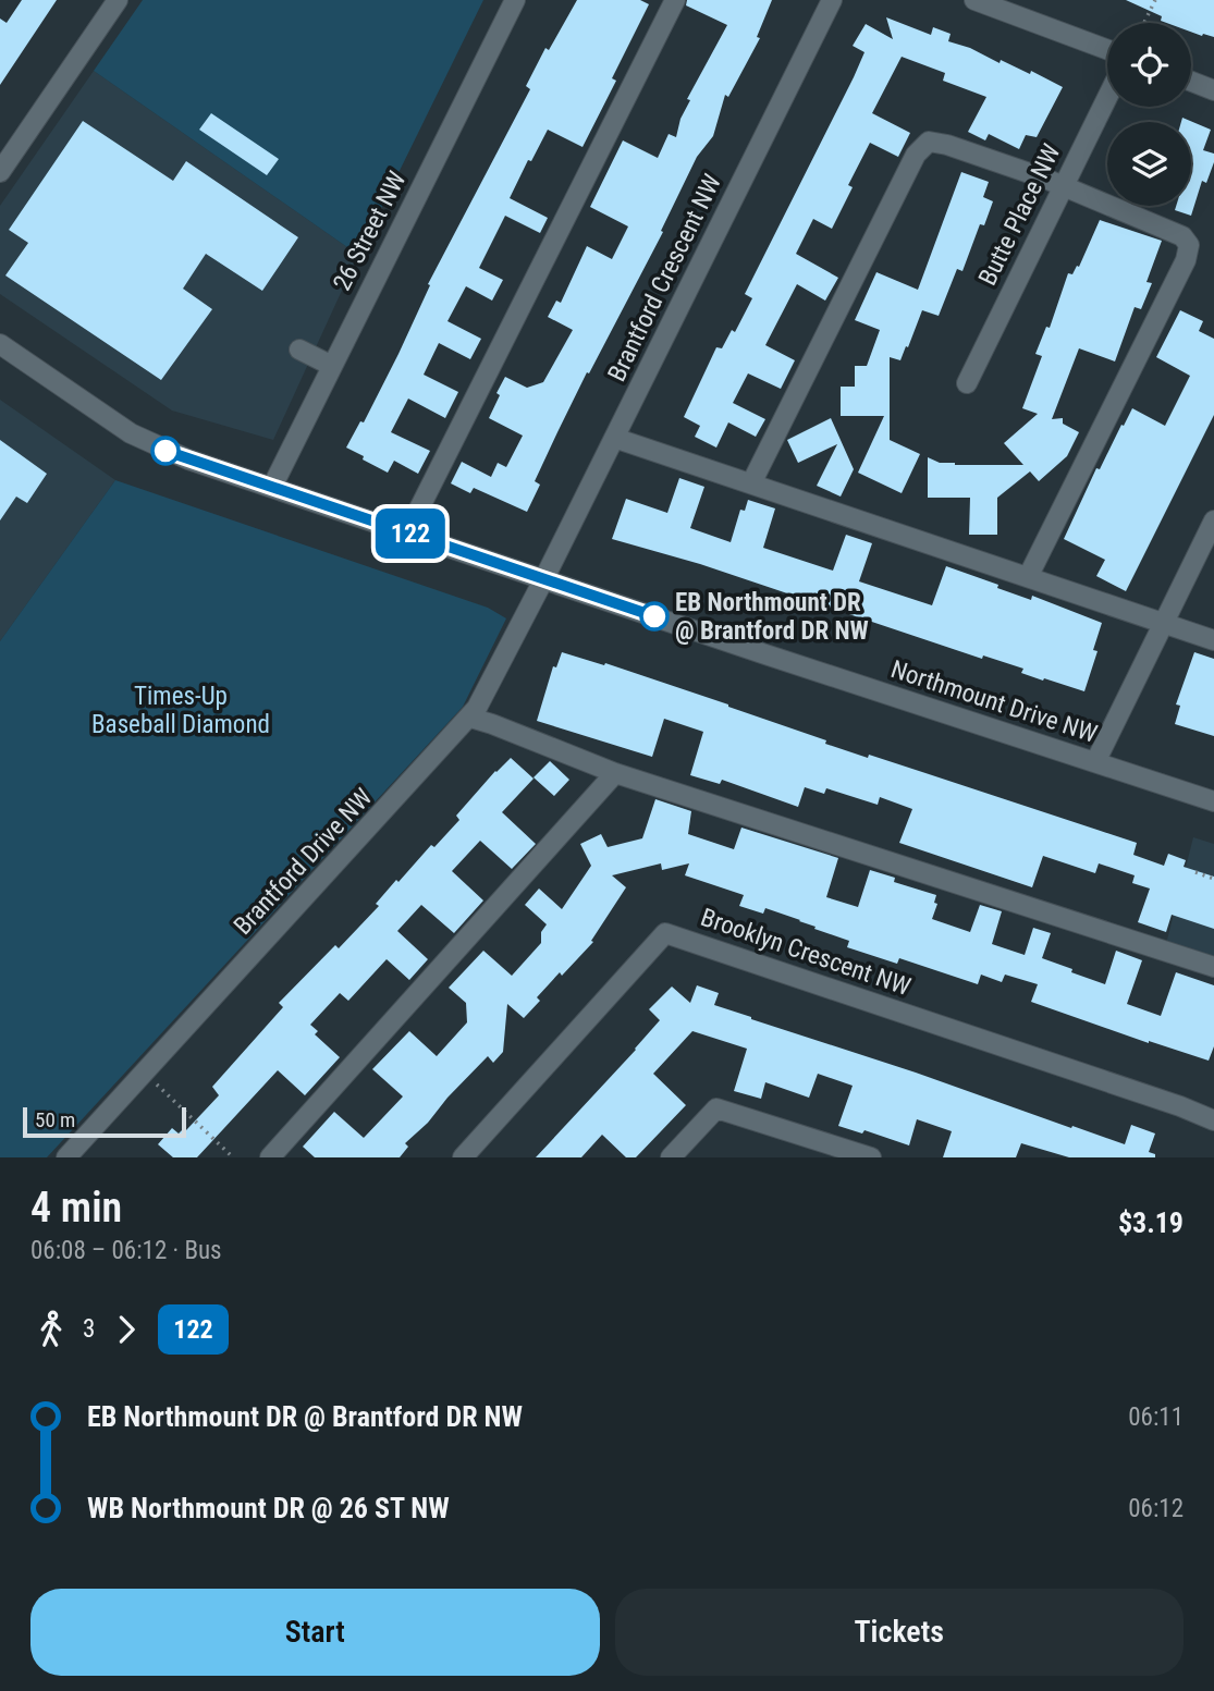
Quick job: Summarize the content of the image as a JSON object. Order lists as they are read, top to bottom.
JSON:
{
  "streets": {
    "street": [
      "Butte Place NW",
      "26 Street NW",
      "Brantford Crescent NW",
      "Northmount Drive NW",
      "Brantford Drive NW",
      "Brooklyn Crescent NW"
    ]
  },
  "crossings": [
    ["26 Street NW", "Northmount Drive NW"],
    ["Brantford Crescent NW", "Northmount Drive NW"],
    ["Brantford Crescent NW", "Brantford Drive NW"],
    ["Northmount Drive NW", "Brantford Drive NW"]
  ],
  "parks": ["Times-Up Baseball Diamond"],
  "places": ["EB Northmount DR @ Brantford DR NW"],
  "lines": ["bus line 122"],
  "scale_bar": "50 m",
  "page": {
    "on_map": "122",
    "scale": "50 m",
    "heading": ["4 min", "06:08 – 06:12 · Bus", "$3.19"],
    "legs": ["3", "122"],
    "list": [
      {
        "name": "EB Northmount DR @ Brantford DR NW",
        "value": "06:11"
      },
      {
        "name": "WB Northmount DR @ 26 ST NW",
        "value": "06:12"
      }
    ],
    "buttons": ["Start", "Tickets"]
  }
}
